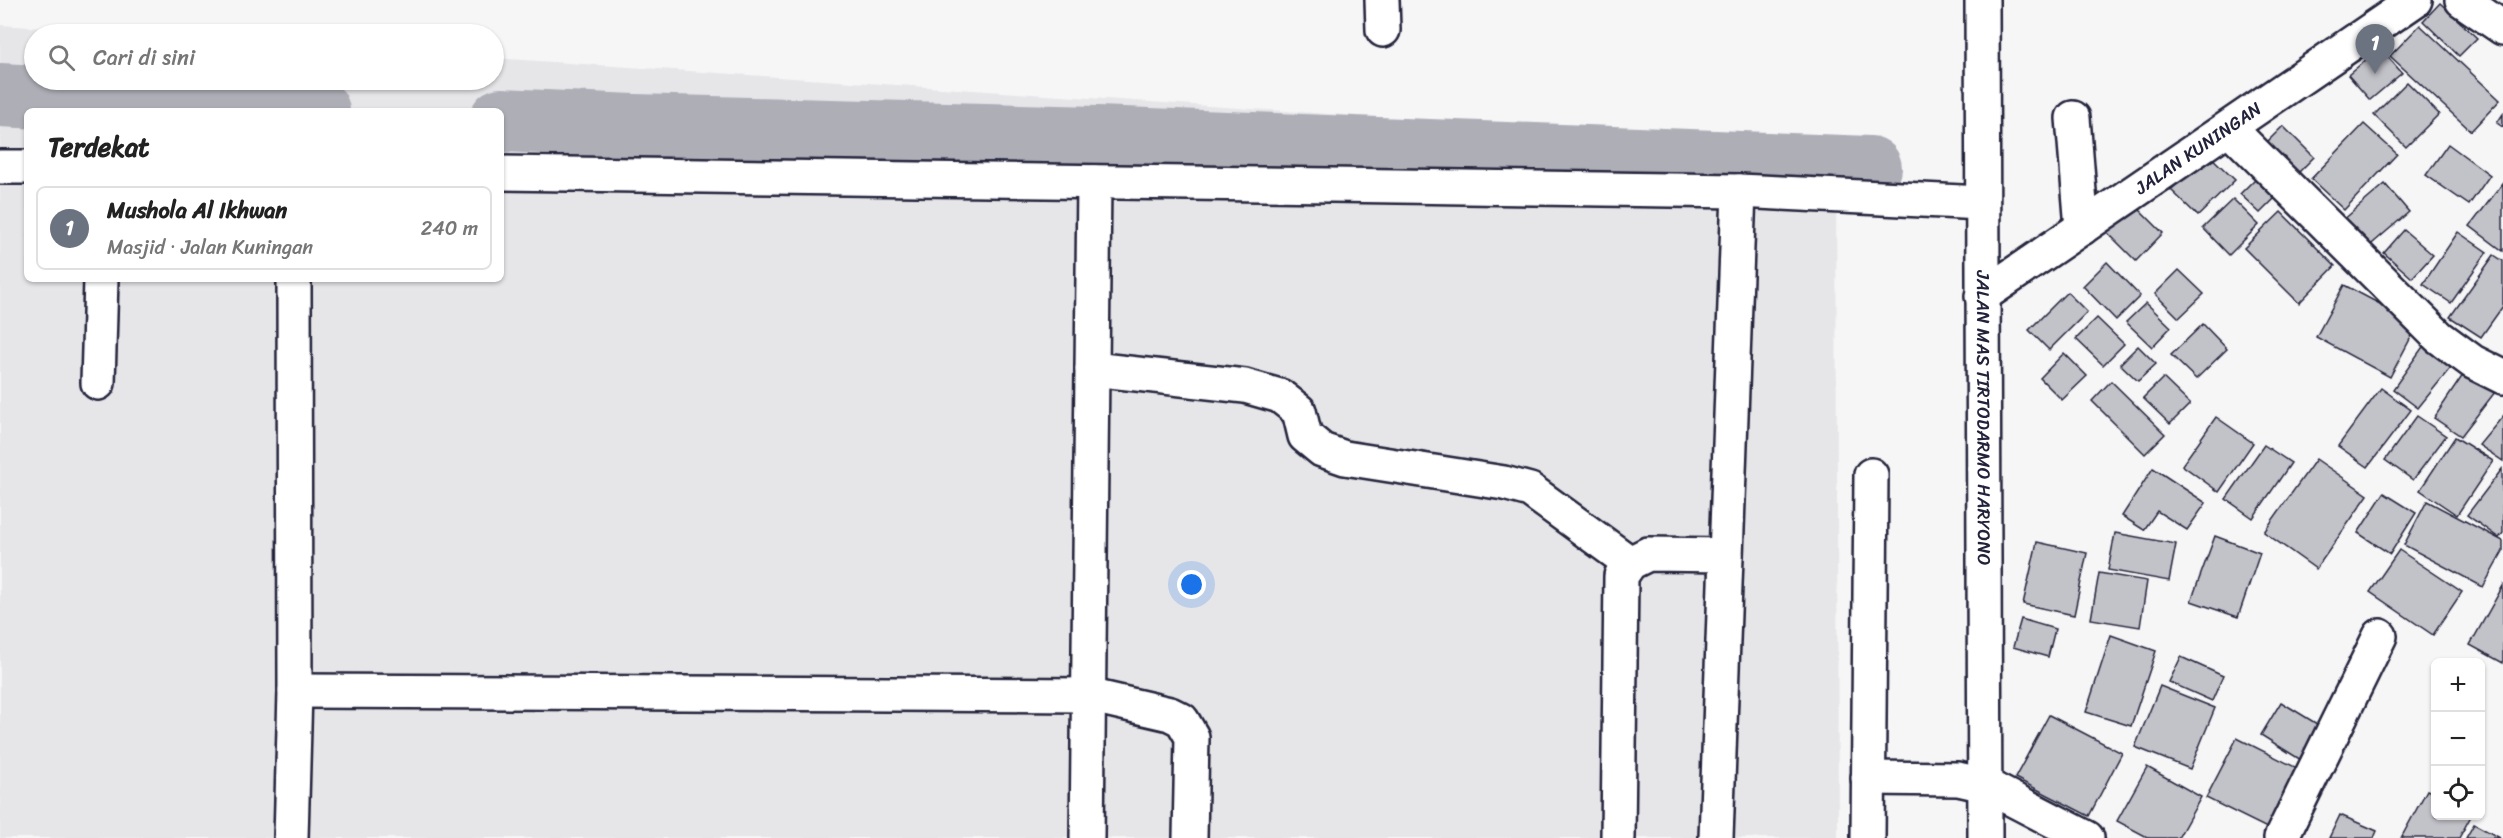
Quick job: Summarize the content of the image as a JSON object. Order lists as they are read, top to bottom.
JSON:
{
  "streets": {
    "street": ["JALAN KUNINGAN", "JALAN MAS TIRTODARMO HARYONO"]
  },
  "crossings": [
    ["JALAN KUNINGAN", "JALAN MAS TIRTODARMO HARYONO"]
  ],
  "page": {
    "pins": "1",
    "search": "Cari di sini",
    "heading": "Terdekat",
    "list": [
      {
        "mark": "1",
        "name": "Mushola Al Ikhwan",
        "note": "Masjid · Jalan Kuningan",
        "value": "240 m"
      }
    ],
    "map_buttons": ["+", "−"]
  }
}
